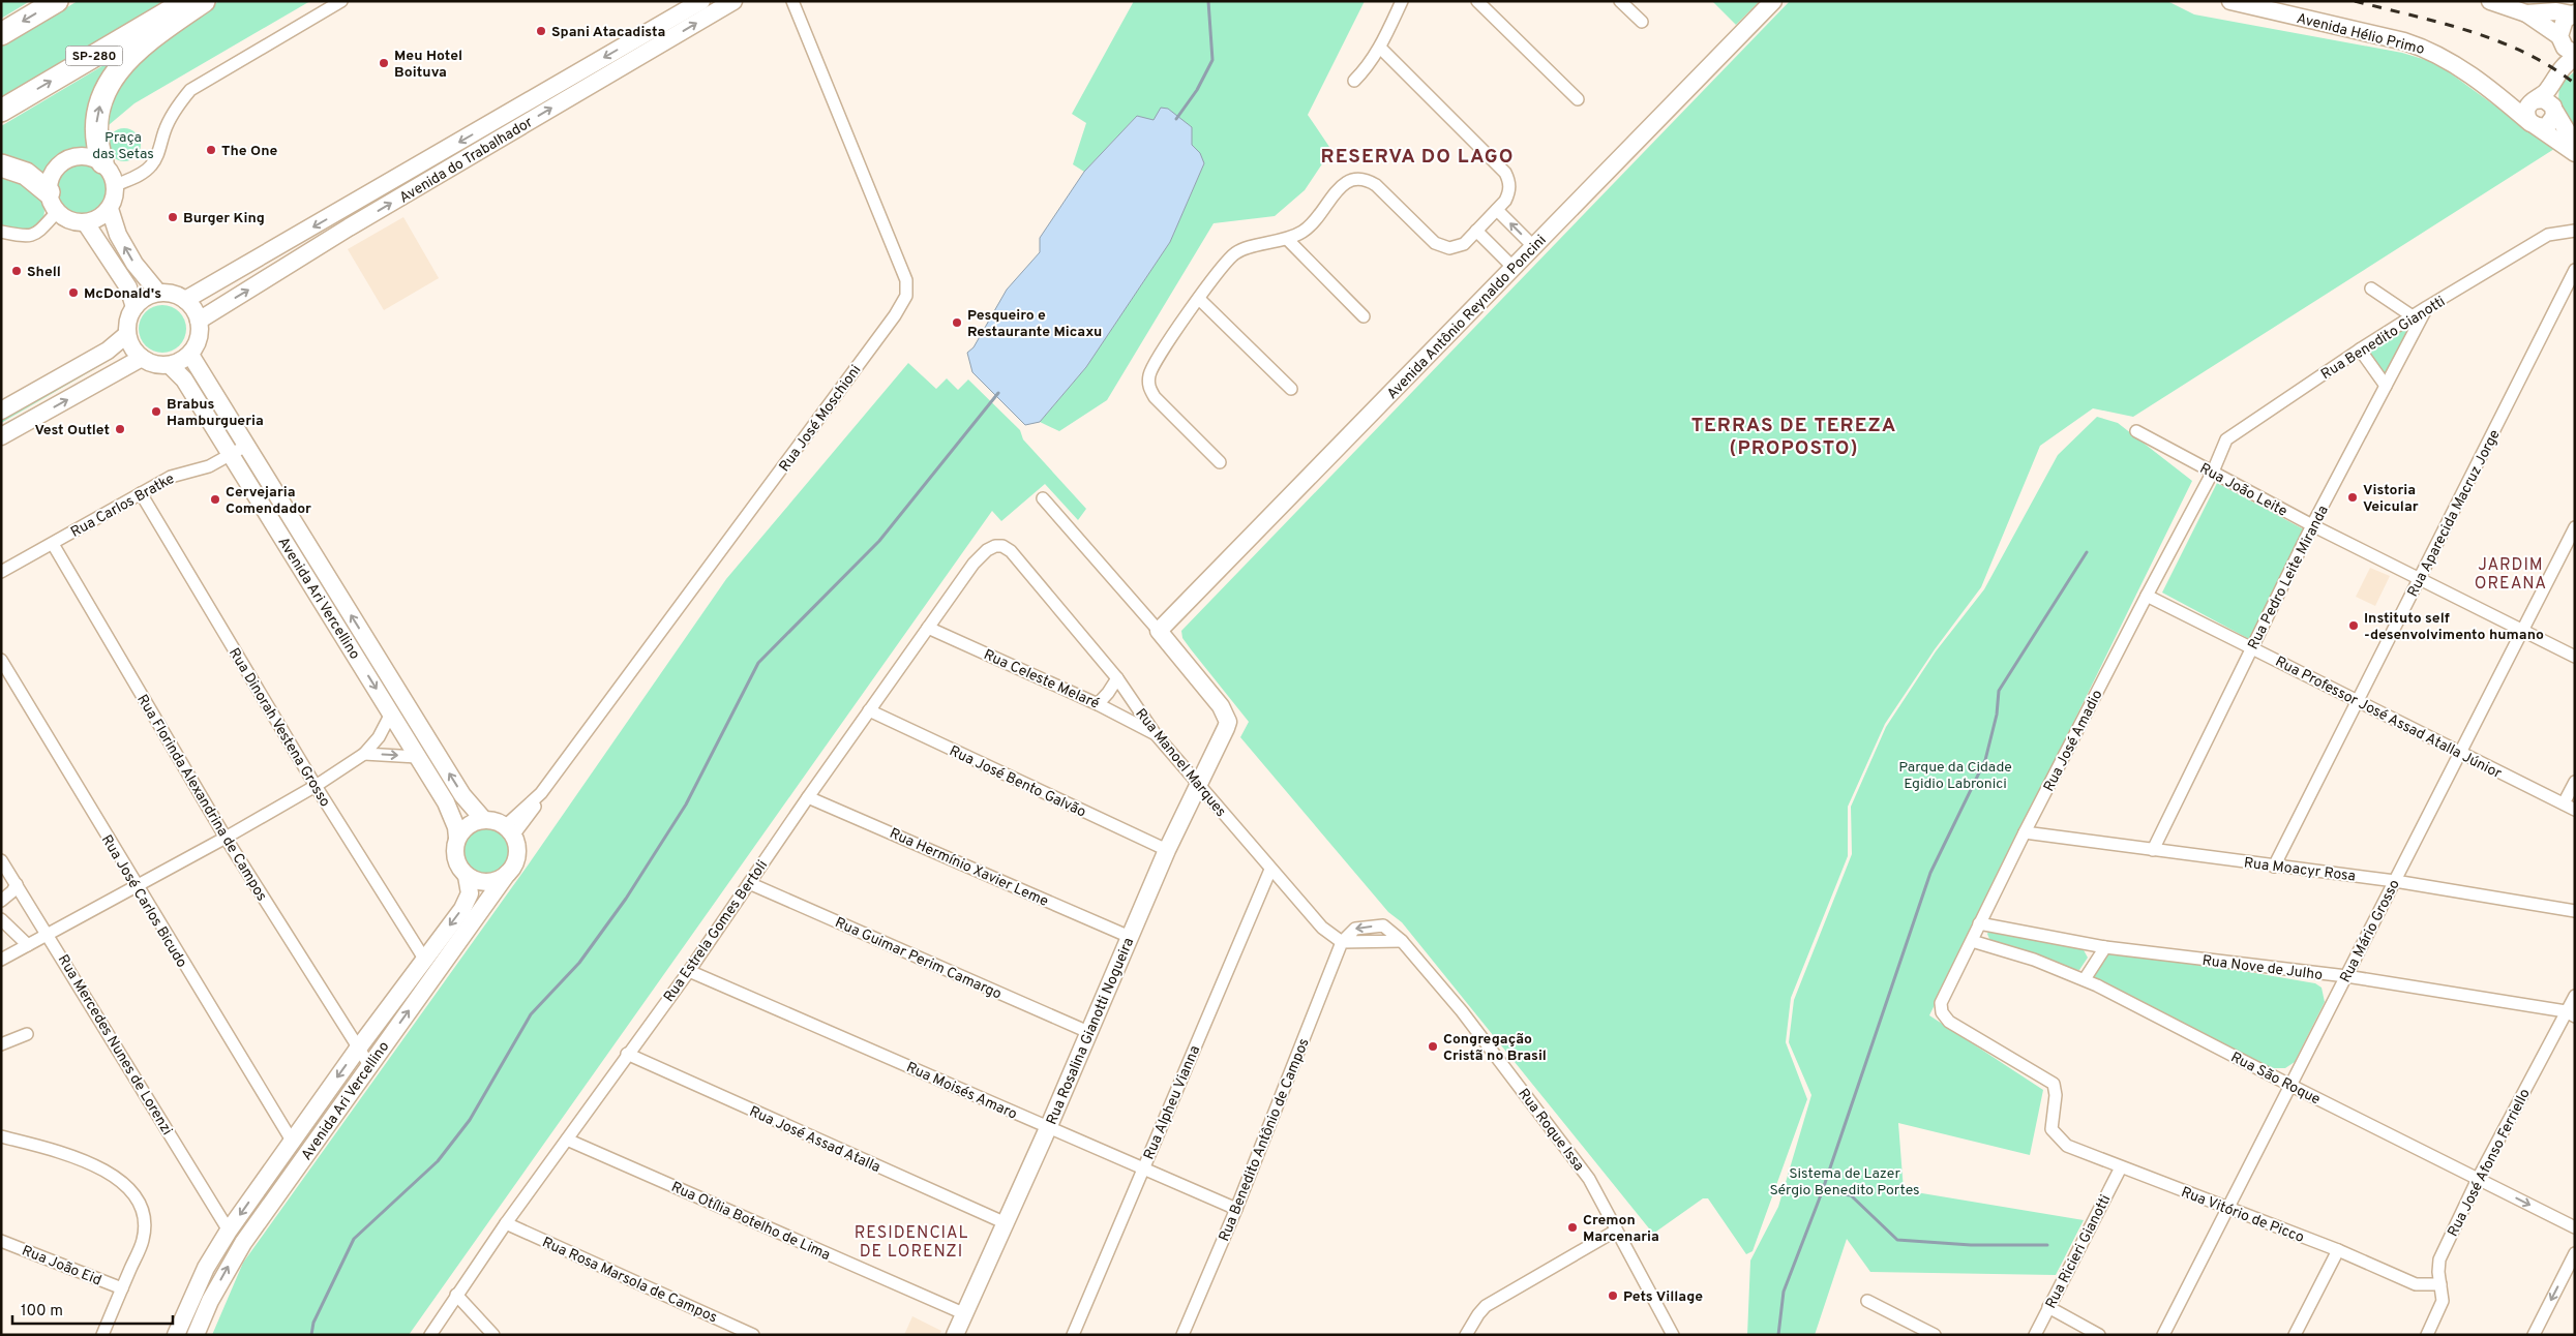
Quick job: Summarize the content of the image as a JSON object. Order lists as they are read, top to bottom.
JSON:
{
  "streets": {
    "highway": ["SP-280"],
    "street": [
      "Avenida Hélio Primo",
      "Avenida do Trabalhador",
      "Avenida Antônio Reynaldo Poncini",
      "Rua Benedito Gianotti",
      "Rua José Moschioni",
      "Rua João Leite",
      "Rua Carlos Bratke",
      "Rua Aparecida Macruz Jorge",
      "Rua Pedro Leite Miranda",
      "Avenida Ari Vercellino",
      "Rua Celeste Melaré",
      "Rua Professor José Assad Atalla Júnior",
      "Rua Dinorah Vestena Grosso",
      "Rua José Amadio",
      "Rua Manoel Marques",
      "Rua José Bento Galvão",
      "Rua Florinda Alexandrina de Campos",
      "Rua Hermínio Xavier Leme",
      "Rua Moacyr Rosa",
      "Rua José Carlos Bicudo",
      "Rua Estrela Gomes Bertoli",
      "Rua Mário Grosso",
      "Rua Guimar Perim Camargo",
      "Rua Nove de Julho",
      "Rua Rosalina Gianotti Nogueira",
      "Rua Mercedes Nunes de Lorenzi",
      "Rua São Roque",
      "Rua Moisés Amaro",
      "Rua Alpheu Vianna",
      "Rua Roque Issa",
      "Rua José Assad Atalla",
      "Rua Benedito Antônio de Campos",
      "Rua José Afonso Ferriello",
      "Rua Vitório de Picco",
      "Rua Otília Botelho de Lima",
      "Rua Ricieri Gianotti",
      "Rua João Eid",
      "Rua Rosa Marsola de Campos"
    ]
  },
  "crossings": [
    ["Avenida do Trabalhador", "Avenida Ari Vercellino"],
    ["Avenida Antônio Reynaldo Poncini", "Rua Rosalina Gianotti Nogueira"],
    ["Rua Benedito Gianotti", "Rua João Leite"],
    ["Rua Benedito Gianotti", "Rua Pedro Leite Miranda"],
    ["Rua Benedito Gianotti", "Rua José Amadio"],
    ["Rua José Moschioni", "Avenida Ari Vercellino"],
    ["Rua João Leite", "Rua Aparecida Macruz Jorge"],
    ["Rua João Leite", "Rua Pedro Leite Miranda"],
    ["Rua João Leite", "Rua José Amadio"],
    ["Rua João Leite", "Rua Mário Grosso"],
    ["Rua Carlos Bratke", "Avenida Ari Vercellino"],
    ["Rua Carlos Bratke", "Rua Dinorah Vestena Grosso"],
    ["Rua Carlos Bratke", "Rua Florinda Alexandrina de Campos"],
    ["Rua Aparecida Macruz Jorge", "Rua Professor José Assad Atalla Júnior"],
    ["Rua Aparecida Macruz Jorge", "Rua Moacyr Rosa"],
    ["Rua Pedro Leite Miranda", "Rua Professor José Assad Atalla Júnior"],
    ["Rua Pedro Leite Miranda", "Rua Moacyr Rosa"],
    ["Avenida Ari Vercellino", "Rua Dinorah Vestena Grosso"],
    ["Avenida Ari Vercellino", "Rua Florinda Alexandrina de Campos"],
    ["Avenida Ari Vercellino", "Rua José Carlos Bicudo"],
    ["Avenida Ari Vercellino", "Rua Mercedes Nunes de Lorenzi"],
    ["Rua Celeste Melaré", "Rua Manoel Marques"],
    ["Rua Celeste Melaré", "Rua Estrela Gomes Bertoli"],
    ["Rua Professor José Assad Atalla Júnior", "Rua José Amadio"],
    ["Rua Professor José Assad Atalla Júnior", "Rua Mário Grosso"],
    ["Rua José Amadio", "Rua Moacyr Rosa"],
    ["Rua José Amadio", "Rua Nove de Julho"],
    ["Rua José Amadio", "Rua São Roque"],
    ["Rua José Amadio", "Rua Vitório de Picco"],
    ["Rua Manoel Marques", "Rua Estrela Gomes Bertoli"],
    ["Rua Manoel Marques", "Rua Rosalina Gianotti Nogueira"],
    ["Rua Manoel Marques", "Rua Alpheu Vianna"],
    ["Rua Manoel Marques", "Rua Roque Issa"],
    ["Rua Manoel Marques", "Rua Benedito Antônio de Campos"],
    ["Rua José Bento Galvão", "Rua Estrela Gomes Bertoli"],
    ["Rua José Bento Galvão", "Rua Rosalina Gianotti Nogueira"],
    ["Rua Hermínio Xavier Leme", "Rua Estrela Gomes Bertoli"],
    ["Rua Hermínio Xavier Leme", "Rua Rosalina Gianotti Nogueira"],
    ["Rua Moacyr Rosa", "Rua Mário Grosso"],
    ["Rua Estrela Gomes Bertoli", "Rua Guimar Perim Camargo"],
    ["Rua Estrela Gomes Bertoli", "Rua Moisés Amaro"],
    ["Rua Estrela Gomes Bertoli", "Rua José Assad Atalla"],
    ["Rua Estrela Gomes Bertoli", "Rua Otília Botelho de Lima"],
    ["Rua Estrela Gomes Bertoli", "Rua Rosa Marsola de Campos"],
    ["Rua Mário Grosso", "Rua Nove de Julho"],
    ["Rua Mário Grosso", "Rua São Roque"],
    ["Rua Mário Grosso", "Rua Vitório de Picco"],
    ["Rua Guimar Perim Camargo", "Rua Rosalina Gianotti Nogueira"],
    ["Rua Nove de Julho", "Rua José Afonso Ferriello"],
    ["Rua Rosalina Gianotti Nogueira", "Rua Moisés Amaro"],
    ["Rua Rosalina Gianotti Nogueira", "Rua José Assad Atalla"],
    ["Rua Rosalina Gianotti Nogueira", "Rua Otília Botelho de Lima"],
    ["Rua São Roque", "Rua José Afonso Ferriello"],
    ["Rua Moisés Amaro", "Rua Alpheu Vianna"],
    ["Rua Moisés Amaro", "Rua Benedito Antônio de Campos"],
    ["Rua Roque Issa", "Rua Benedito Antônio de Campos"],
    ["Rua José Afonso Ferriello", "Rua Vitório de Picco"],
    ["Rua Vitório de Picco", "Rua Ricieri Gianotti"]
  ],
  "districts": [
    "RESERVA DO LAGO",
    "TERRAS DE TEREZA (PROPOSTO)",
    "JARDIM OREANA",
    "RESIDENCIAL DE LORENZI"
  ],
  "parks": ["Praça das Setas", "Parque da Cidade Egidio Labronici", "Sistema de Lazer Sérgio Benedito Portes"],
  "places": [
    "Spani Atacadista",
    "Meu Hotel Boituva",
    "The One",
    "Burger King",
    "Shell",
    "McDonald's",
    "Pesqueiro e Restaurante Micaxu",
    "Brabus Hamburgueria",
    "Vest Outlet",
    "Vistoria Veicular",
    "Cervejaria Comendador",
    "Instituto self -desenvolvimento humano",
    "Congregação Cristã no Brasil",
    "Cremon Marcenaria",
    "Pets Village"
  ],
  "scale_bar": "100 m"
}
